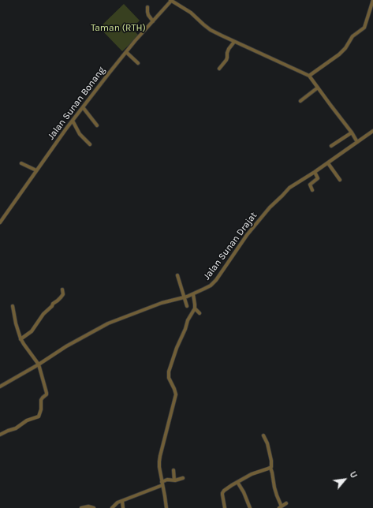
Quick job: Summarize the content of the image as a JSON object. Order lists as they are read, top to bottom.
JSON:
{
  "streets": {
    "street": ["Jalan Sunan Bonang", "Jalan Sunan Drajat"]
  },
  "parks": ["Taman (RTH)"],
  "north": "top right"
}
